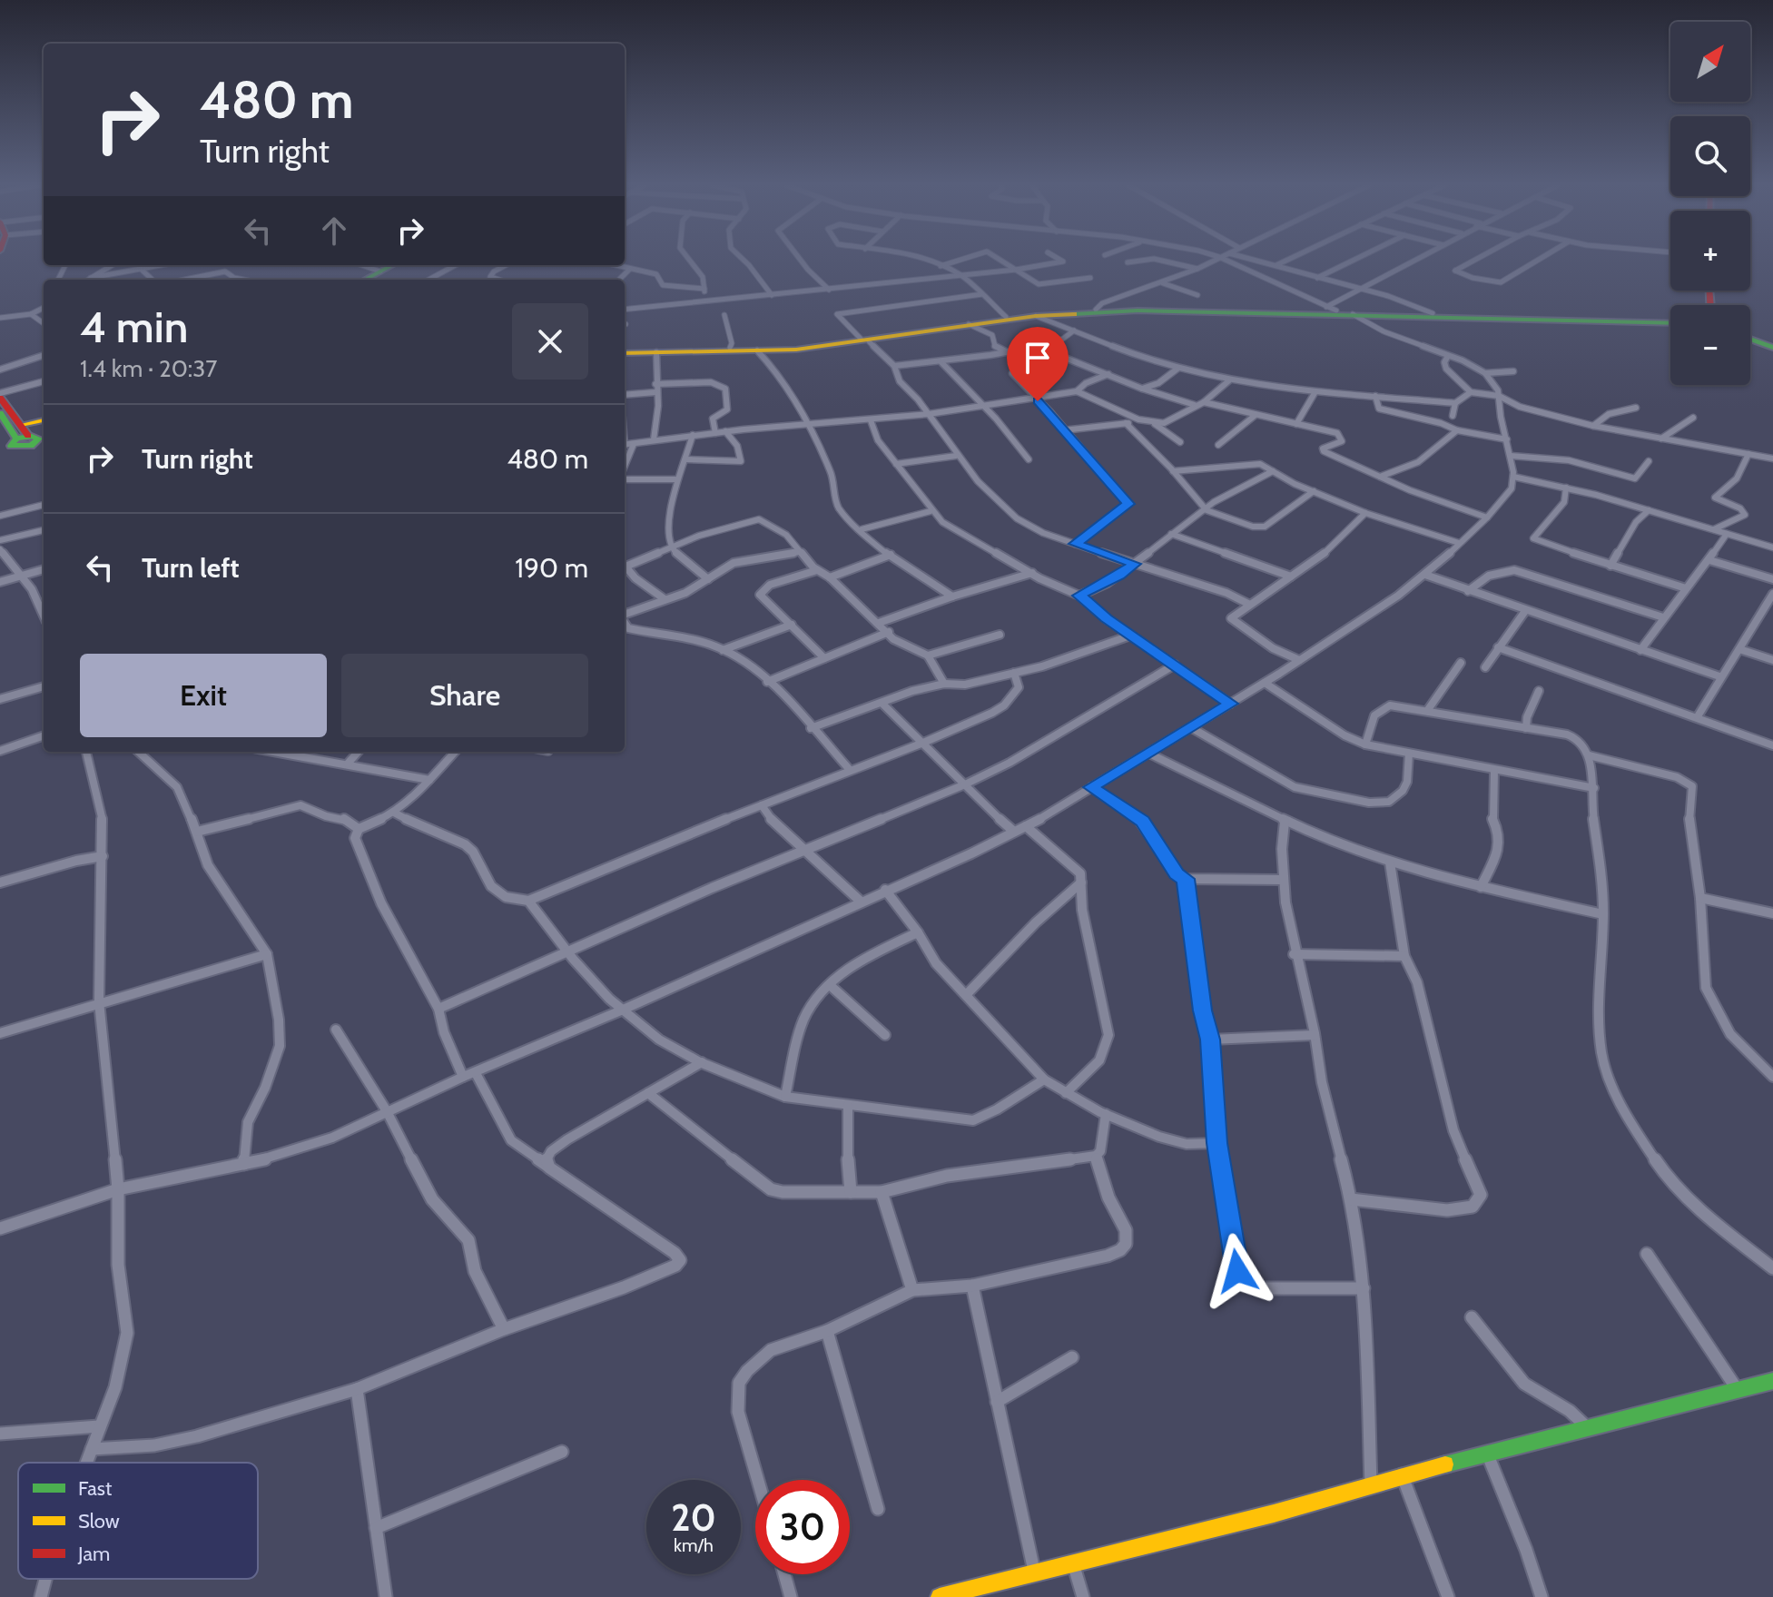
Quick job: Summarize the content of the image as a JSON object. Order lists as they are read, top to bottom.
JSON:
{
  "legend": ["Fast", "Slow", "Jam"],
  "north": "top right",
  "page": {
    "map_buttons": ["+", "−"],
    "turn": ["480 m", "Turn right"],
    "heading": ["4 min", "1.4 km · 20:37"],
    "list": [
      {
        "name": "Turn right",
        "value": "480 m"
      },
      {
        "name": "Turn left",
        "value": "190 m"
      }
    ],
    "buttons": ["Exit", "Share"],
    "speed": "20 km/h",
    "limit": "30"
  }
}
